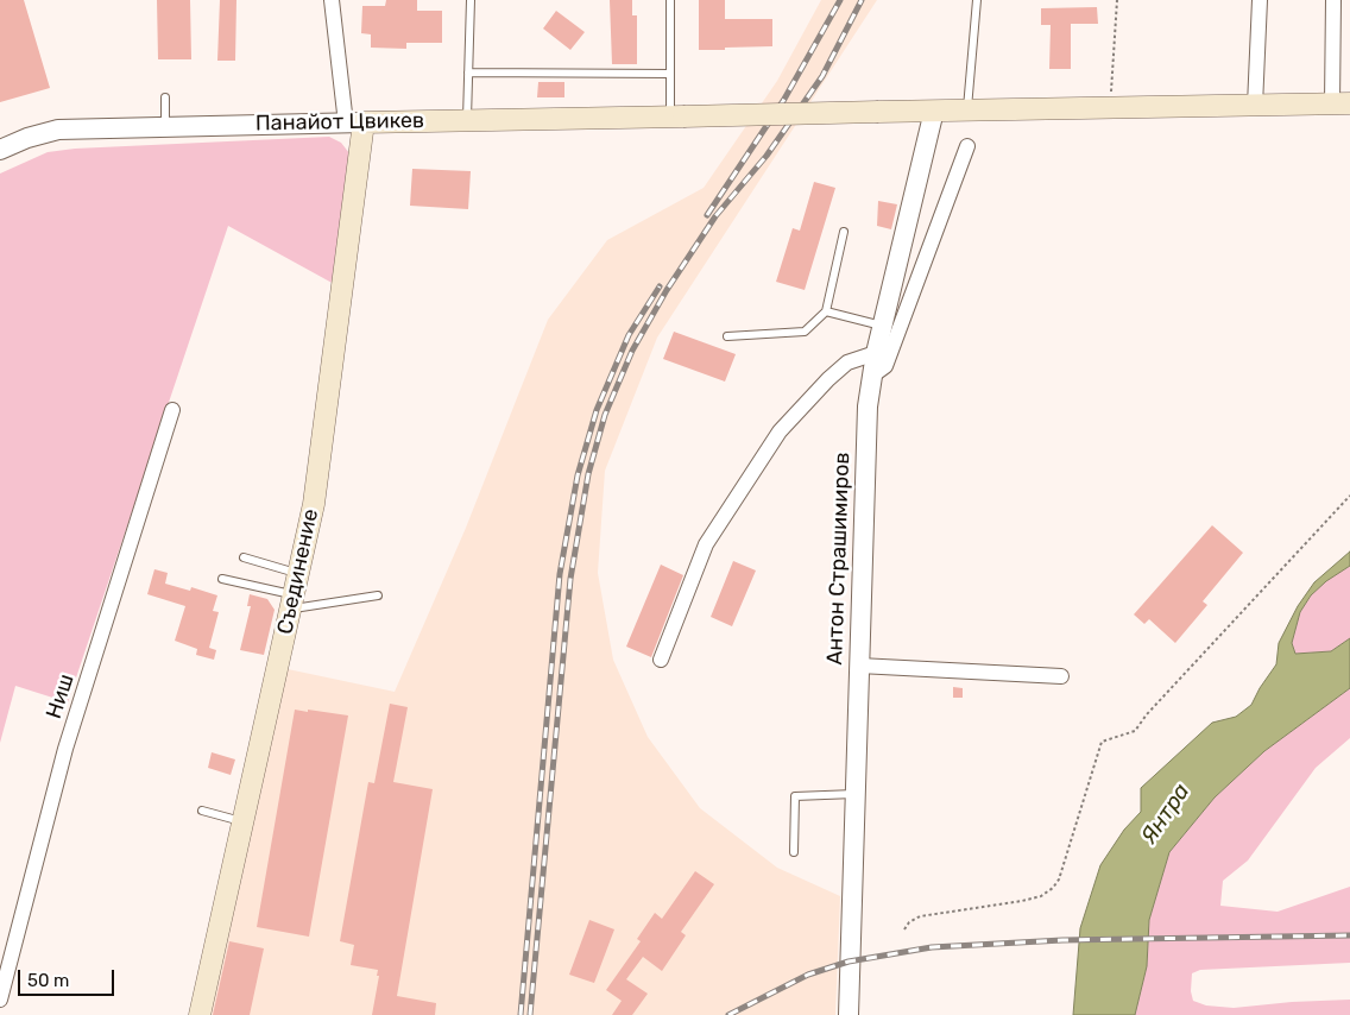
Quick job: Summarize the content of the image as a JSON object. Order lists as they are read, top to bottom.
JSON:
{
  "streets": {
    "main road": ["Панайот Цвикев", "Съединение"],
    "street": ["Антон Страшимиров", "Ниш"]
  },
  "crossings": [
    ["Панайот Цвикев", "Антон Страшимиров"],
    ["Панайот Цвикев", "Съединение"]
  ],
  "water": ["Янтра"],
  "scale_bar": "50 m"
}
